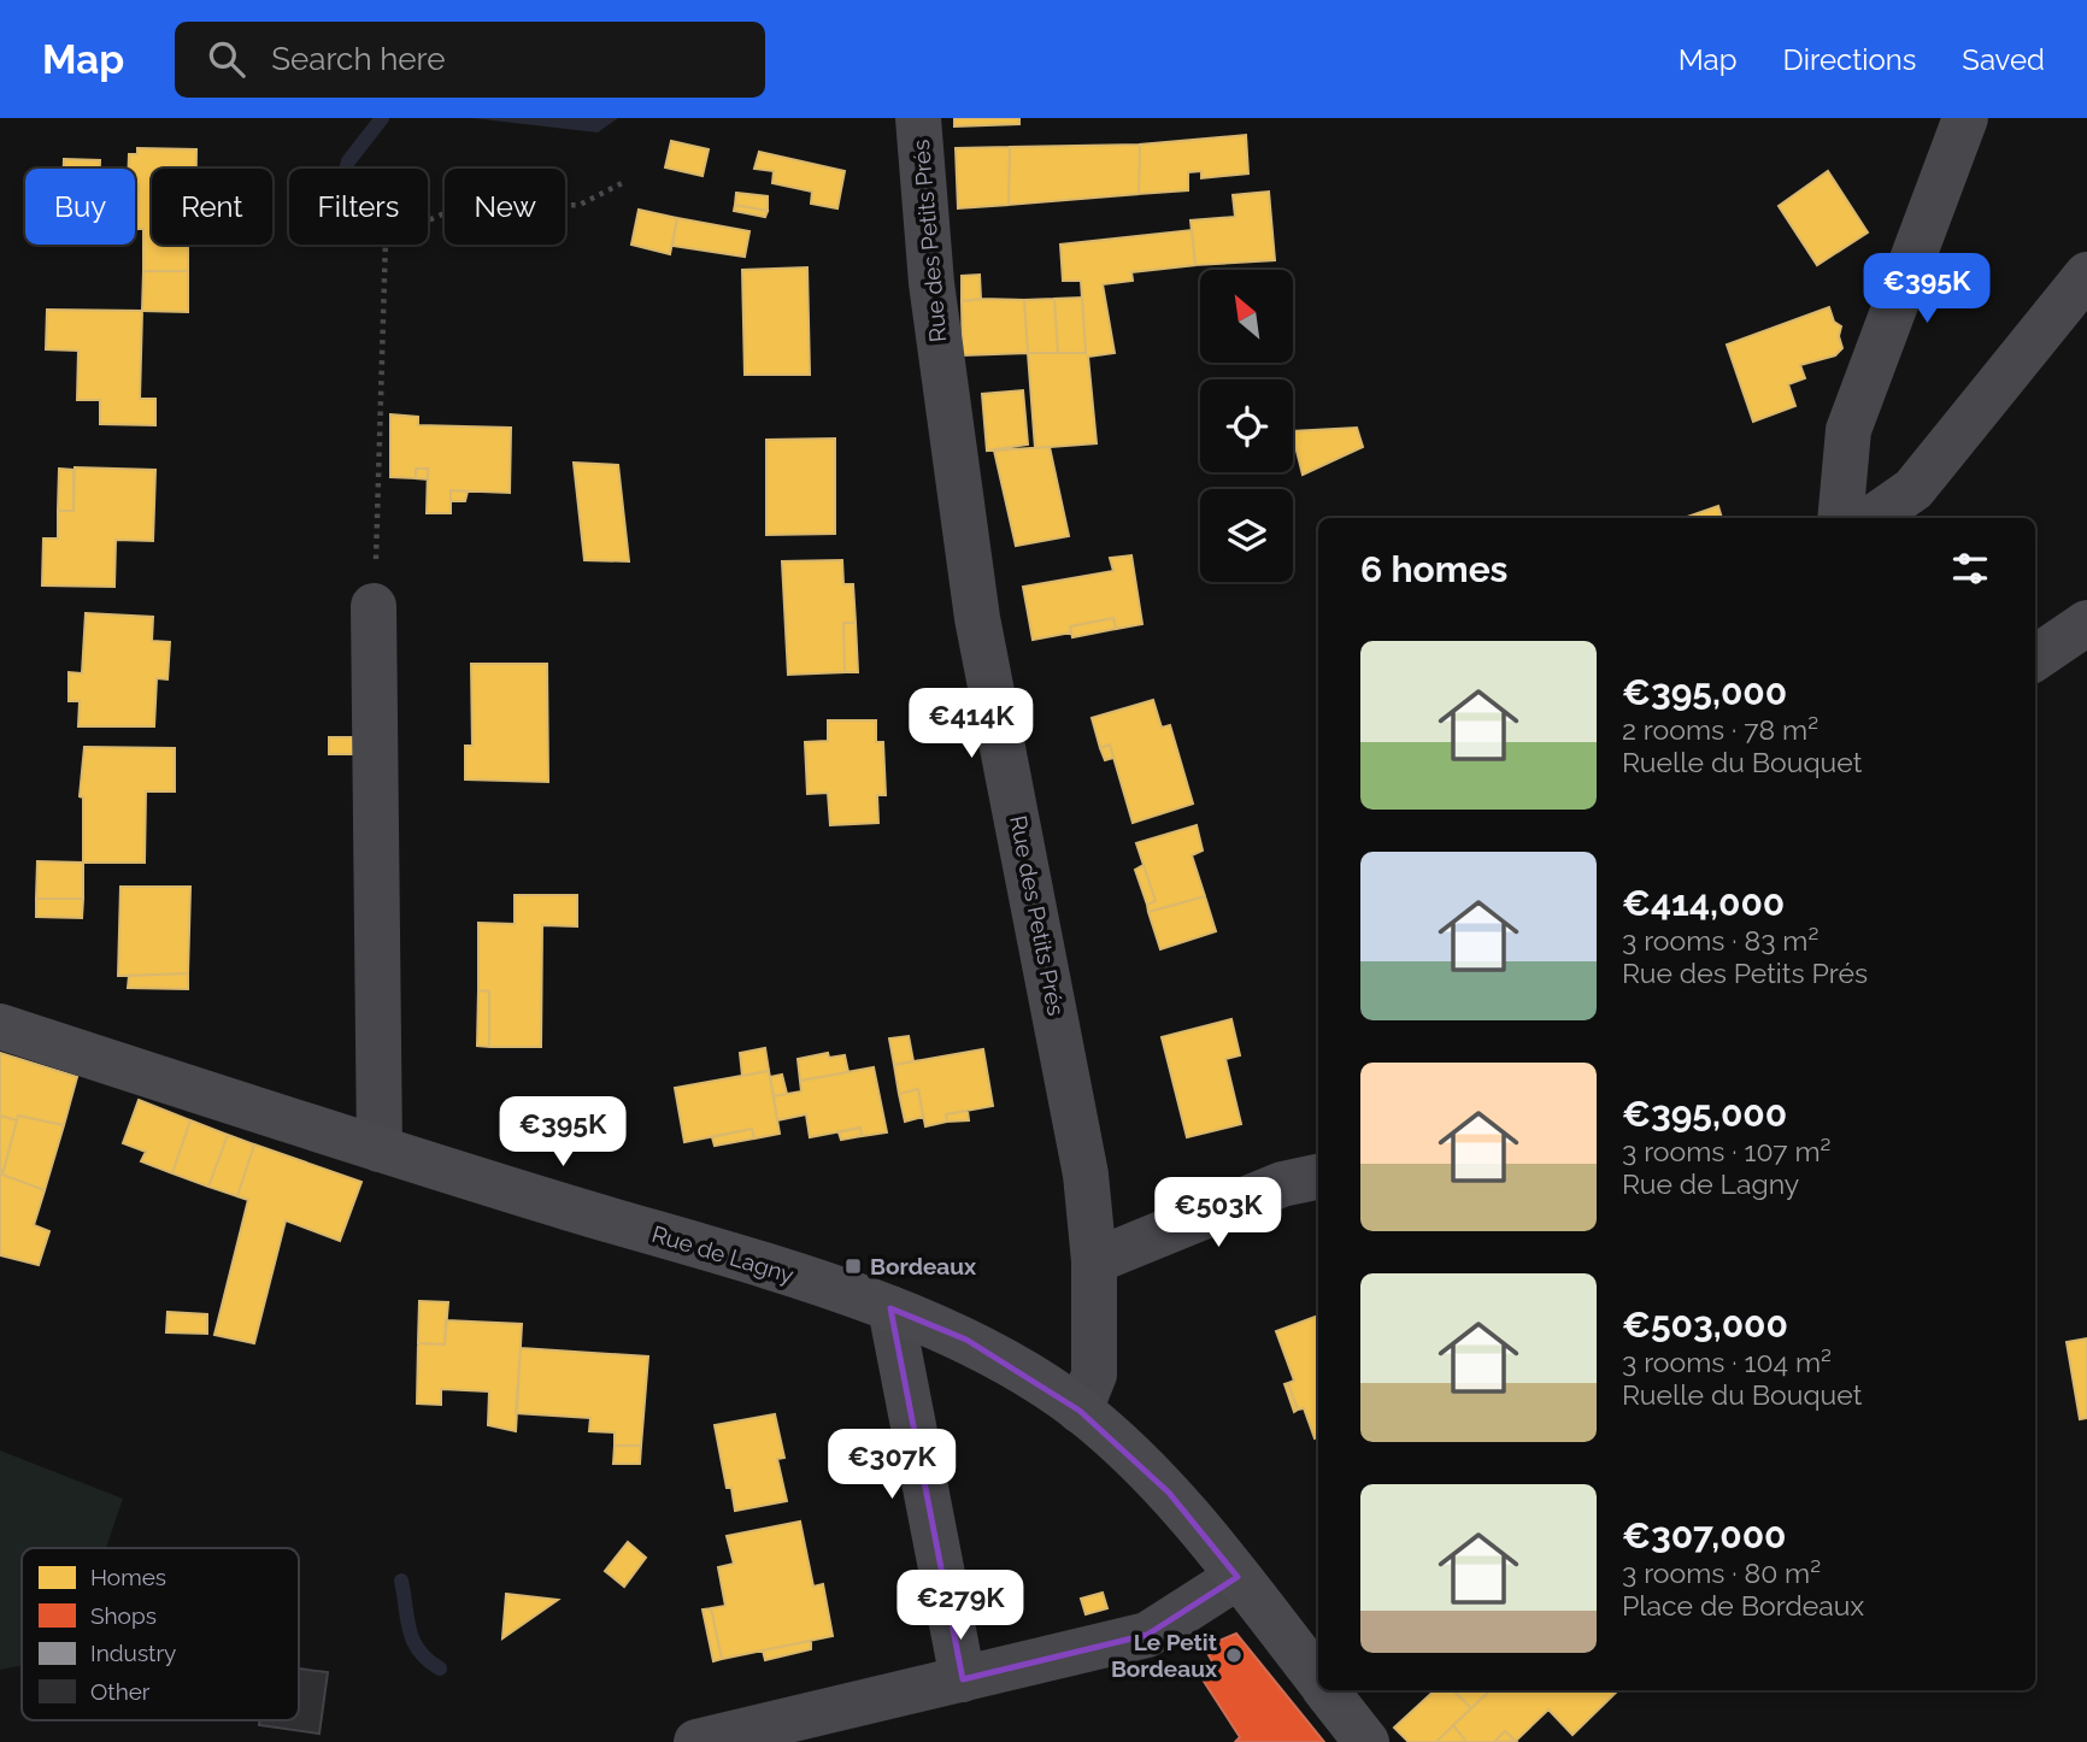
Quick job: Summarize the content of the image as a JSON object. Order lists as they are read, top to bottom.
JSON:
{
  "streets": {
    "main road": ["Rue de Lagny"],
    "street": ["Rue des Petits Prés"]
  },
  "crossings": [
    ["Rue des Petits Prés", "Rue de Lagny"]
  ],
  "places": {
    "transit": ["Bordeaux"],
    "other": ["Le Petit Bordeaux"]
  },
  "legend": [
    "Homes",
    "Shops",
    "Industry",
    "Other"
  ],
  "north": "top left",
  "page": {
    "header": "Map",
    "search": "Search here",
    "nav": ["Map", "Directions", "Saved"],
    "chip": [
      "Buy",
      "Rent",
      "Filters",
      "New"
    ],
    "price": [
      "€395K",
      "€414K",
      "€395K",
      "€503K",
      "€307K",
      "€279K"
    ],
    "heading": "6 homes",
    "list": [
      {
        "name": "€395,000",
        "note": "2 rooms · 78 m² · Ruelle du Bouquet"
      },
      {
        "name": "€414,000",
        "note": "3 rooms · 83 m² · Rue des Petits Prés"
      },
      {
        "name": "€395,000",
        "note": "3 rooms · 107 m² · Rue de Lagny"
      },
      {
        "name": "€503,000",
        "note": "3 rooms · 104 m² · Ruelle du Bouquet"
      },
      {
        "name": "€307,000",
        "note": "3 rooms · 80 m² · Place de Bordeaux"
      }
    ]
  }
}
